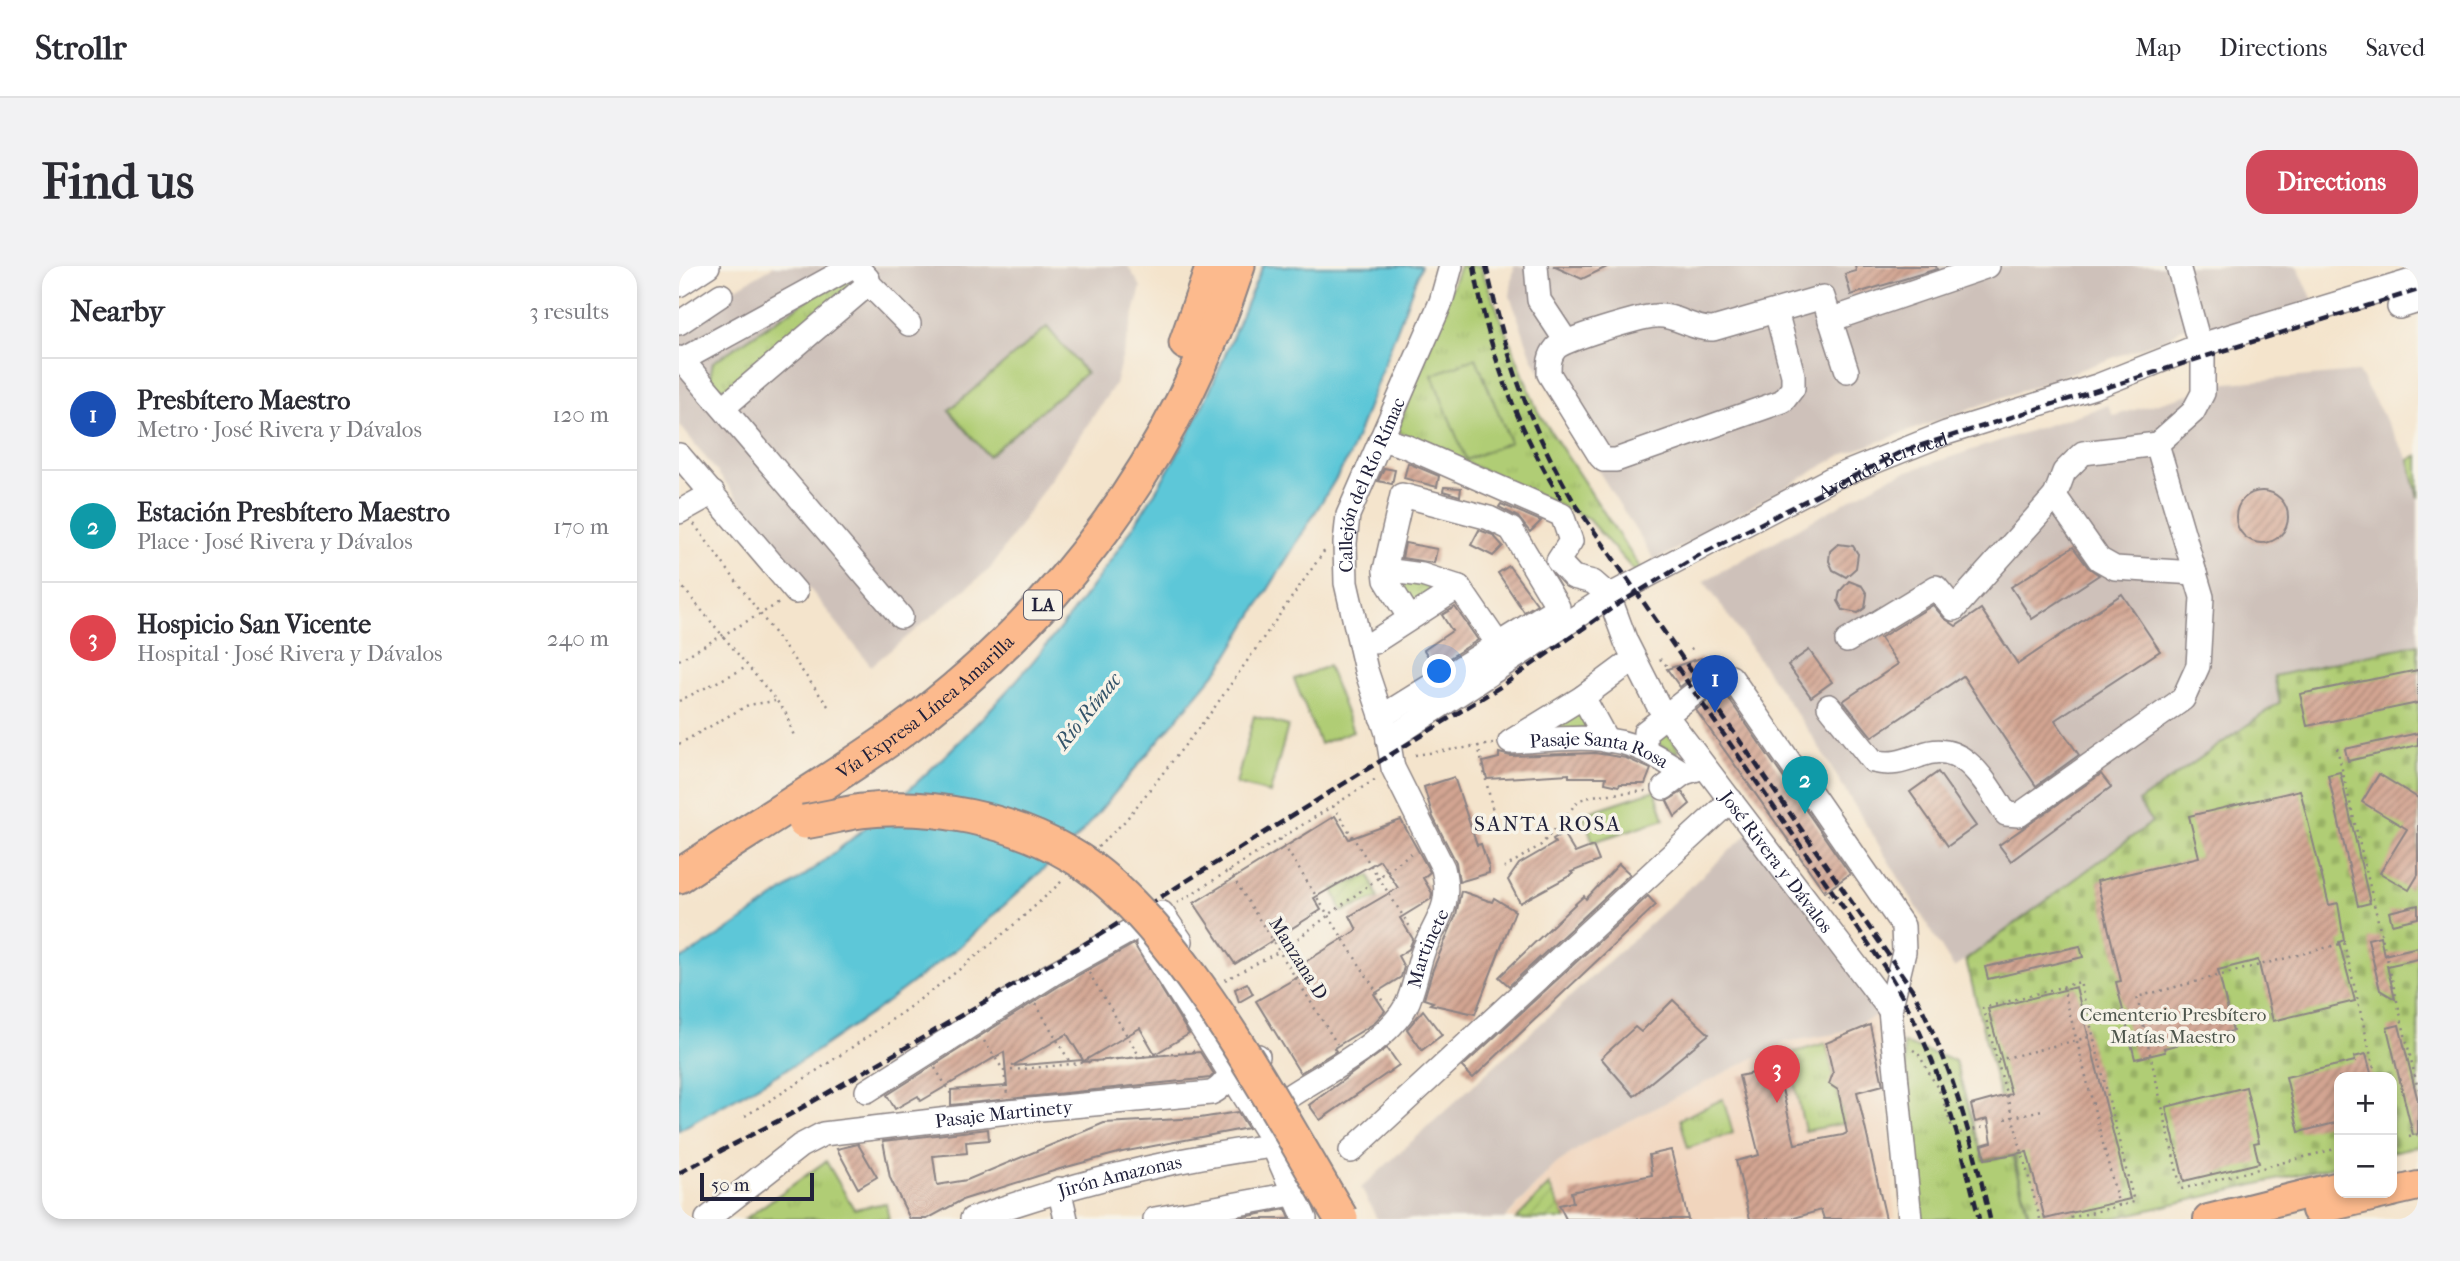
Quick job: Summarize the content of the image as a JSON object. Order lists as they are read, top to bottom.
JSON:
{
  "streets": {
    "highway": ["LA", "Vía Expresa Línea Amarilla"],
    "street": [
      "Avenida Berrocal",
      "Callejón del Río Rímac",
      "Pasaje Santa Rosa",
      "José Rivera y Dávalos",
      "Martinete",
      "Pasaje Martinety",
      "Jirón Amazonas"
    ],
    "path": ["Manzana D"]
  },
  "crossings": [
    ["Avenida Berrocal", "Callejón del Río Rímac"],
    ["Avenida Berrocal", "José Rivera y Dávalos"],
    ["Avenida Berrocal", "Martinete"],
    ["Callejón del Río Rímac", "Martinete"],
    ["Pasaje Santa Rosa", "José Rivera y Dávalos"],
    ["Martinete", "Manzana D"]
  ],
  "districts": ["SANTA ROSA"],
  "water": ["Río Rímac"],
  "parks": ["Cementerio Presbítero Matías Maestro"],
  "scale_bar": "50 m",
  "page": {
    "header": "Strollr",
    "nav": ["Map", "Directions", "Saved"],
    "buttons": "Directions",
    "title": "Find us",
    "heading": ["Nearby", "3 results"],
    "list": [
      {
        "mark": "1",
        "name": "Presbítero Maestro",
        "note": "Metro · José Rivera y Dávalos",
        "value": "120 m"
      },
      {
        "mark": "2",
        "name": "Estación Presbítero Maestro",
        "note": "Place · José Rivera y Dávalos",
        "value": "170 m"
      },
      {
        "mark": "3",
        "name": "Hospicio San Vicente",
        "note": "Hospital · José Rivera y Dávalos",
        "value": "240 m"
      }
    ],
    "pins": ["1", "2", "3"],
    "map_buttons": ["+", "−"],
    "scale": "50 m"
  }
}
